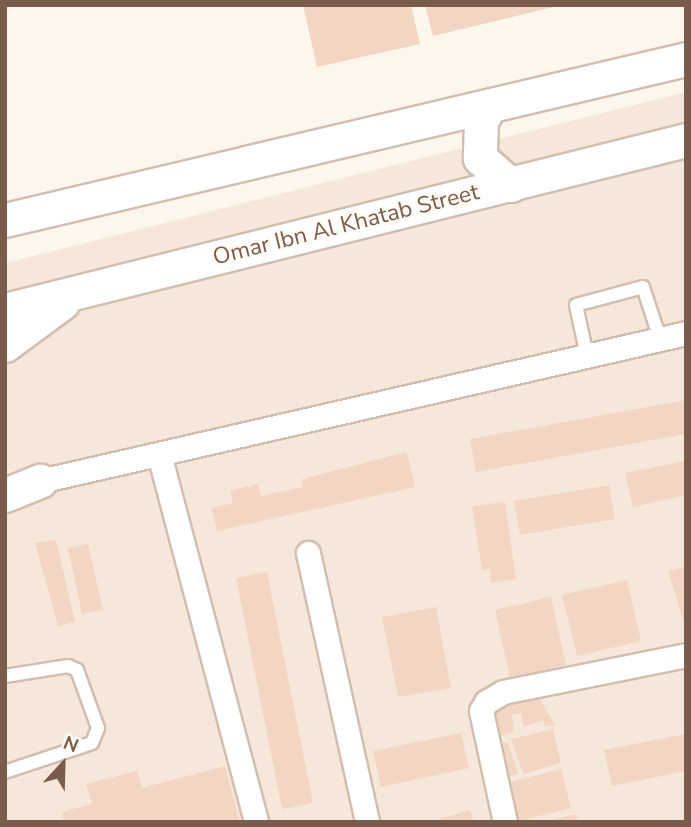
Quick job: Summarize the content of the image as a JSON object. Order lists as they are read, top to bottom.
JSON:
{
  "streets": {
    "street": ["Omar Ibn Al Khatab Street"]
  },
  "north": "top"
}
